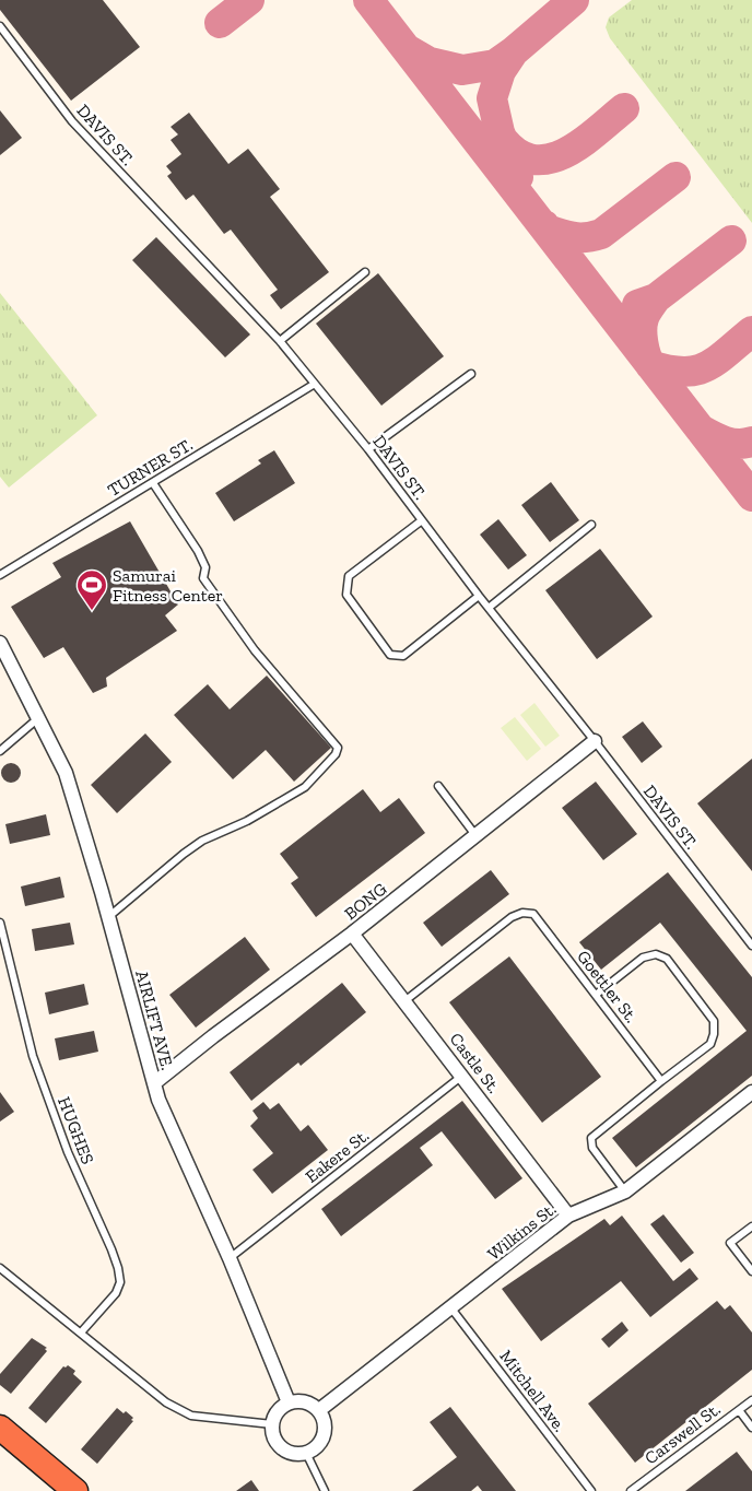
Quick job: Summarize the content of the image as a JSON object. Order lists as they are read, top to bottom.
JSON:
{
  "streets": {
    "street": [
      "BONG",
      "AIRLIFT AVE.",
      "Castle St.",
      "Wilkins St."
    ],
    "lane": [
      "DAVIS ST.",
      "TURNER ST.",
      "Goettler St.",
      "HUGHES",
      "Eakere St.",
      "Mitchell Ave.",
      "Carswell St."
    ]
  },
  "crossings": [
    ["DAVIS ST.", "TURNER ST."],
    ["DAVIS ST.", "BONG"],
    ["BONG", "AIRLIFT AVE."],
    ["BONG", "Castle St."],
    ["Goettler St.", "Castle St."],
    ["AIRLIFT AVE.", "Eakere St."],
    ["AIRLIFT AVE.", "Wilkins St."],
    ["Castle St.", "Eakere St."],
    ["Castle St.", "Wilkins St."],
    ["Wilkins St.", "Mitchell Ave."]
  ],
  "places": {
    "sports": ["Samurai Fitness Center"]
  }
}
